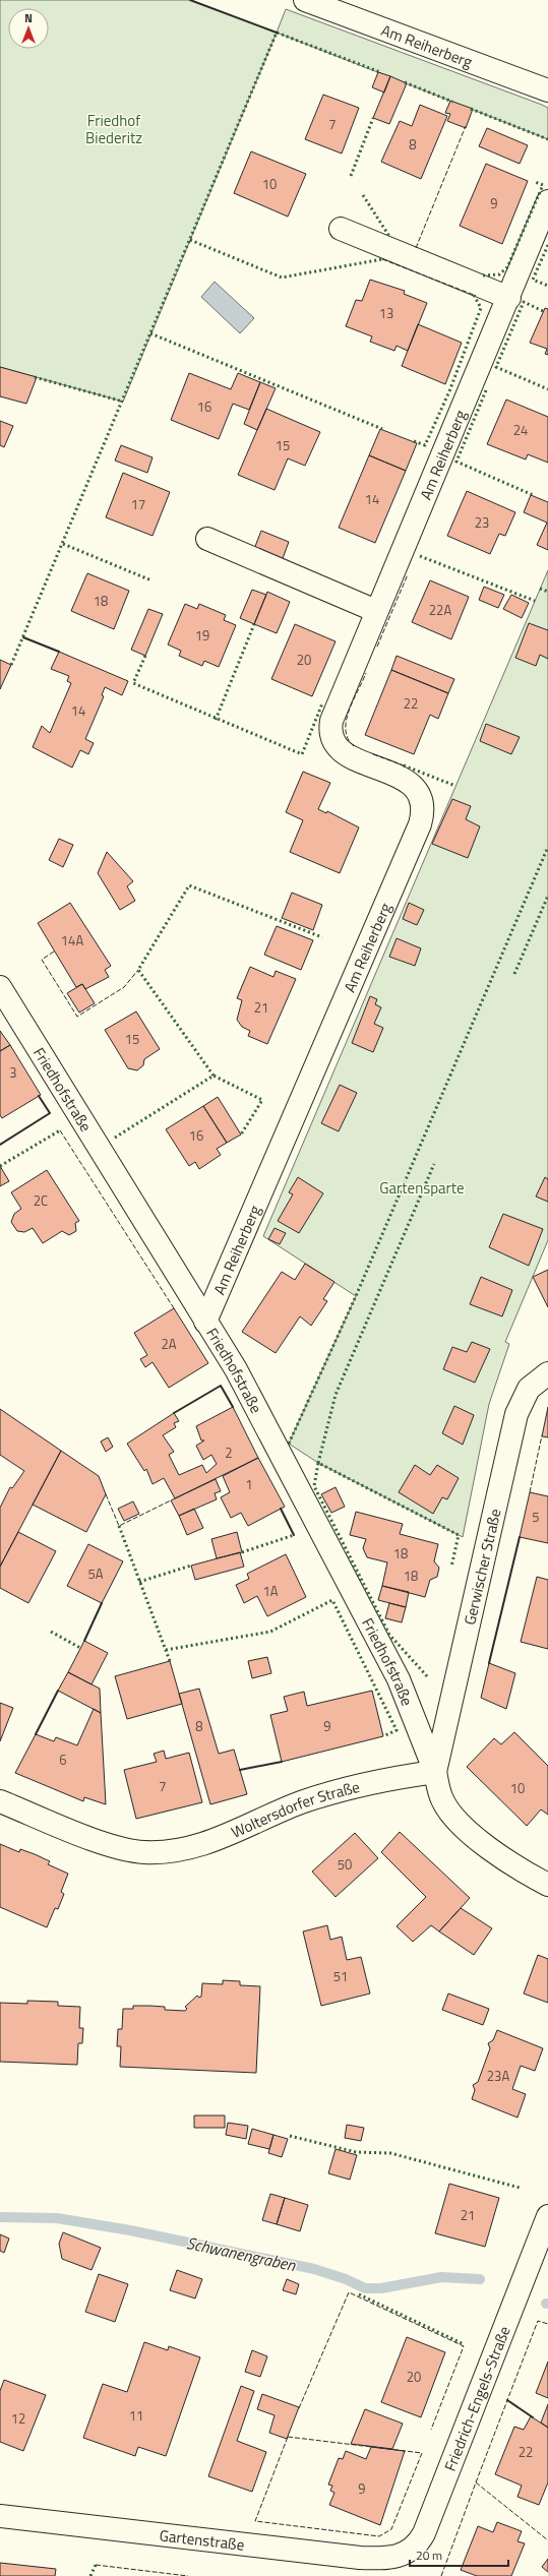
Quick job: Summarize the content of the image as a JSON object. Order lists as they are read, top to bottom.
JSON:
{
  "streets": {
    "street": [
      "Am Reiherberg",
      "Friedhofstraße",
      "Gerwischer Straße",
      "Woltersdorfer Straße",
      "Friedrich-Engels-Straße",
      "Gartenstraße"
    ]
  },
  "crossings": [
    ["Am Reiherberg", "Friedhofstraße"],
    ["Friedhofstraße", "Gerwischer Straße"],
    ["Friedhofstraße", "Woltersdorfer Straße"],
    ["Gerwischer Straße", "Woltersdorfer Straße"],
    ["Friedrich-Engels-Straße", "Gartenstraße"]
  ],
  "water": ["Schwanengraben"],
  "parks": ["Friedhof Biederitz", "Gartensparte"],
  "house_numbers": [
    "7",
    "8",
    "10",
    "9",
    "13",
    "16",
    "24",
    "15",
    "14",
    "17",
    "23",
    "18",
    "22A",
    "19",
    "20",
    "22",
    "14",
    "14A",
    "21",
    "15",
    "3",
    "16",
    "2C",
    "2A",
    "2",
    "1",
    "5",
    "18",
    "5A",
    "18",
    "1A",
    "8",
    "9",
    "6",
    "7",
    "10",
    "50",
    "51",
    "23A",
    "21",
    "20",
    "11",
    "12",
    "22",
    "9"
  ],
  "scale_bar": "20 m",
  "north": "top"
}
